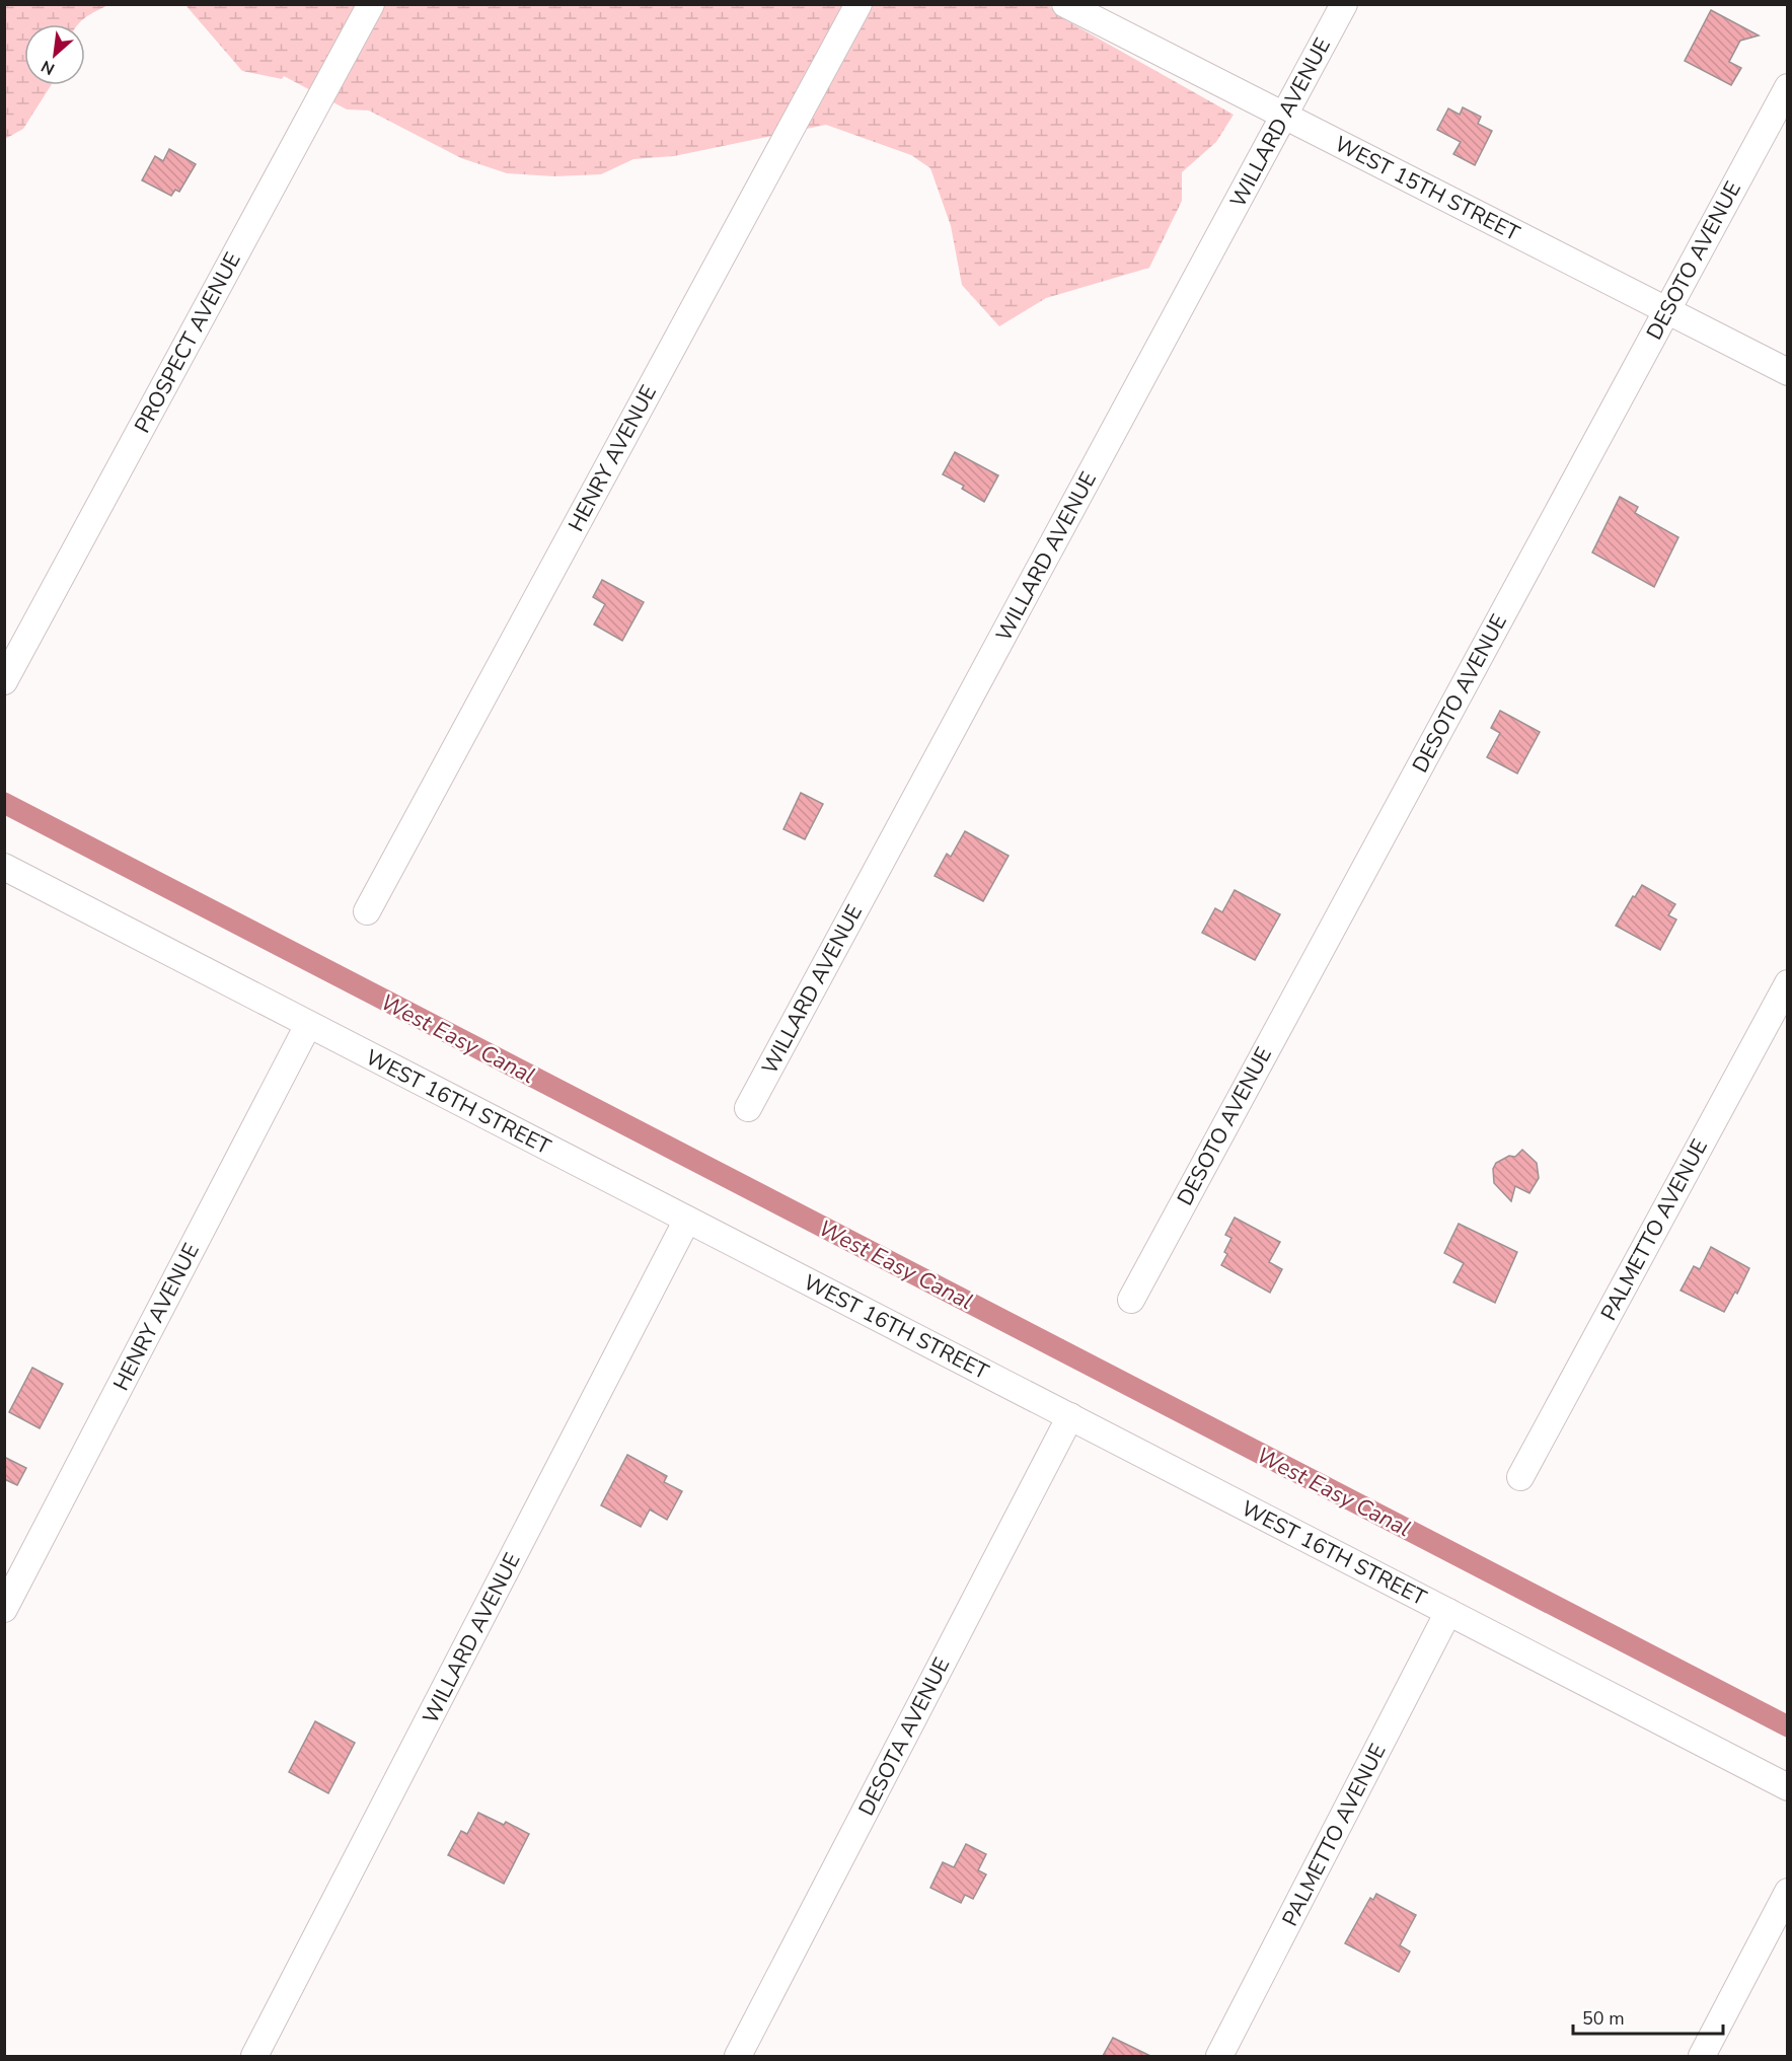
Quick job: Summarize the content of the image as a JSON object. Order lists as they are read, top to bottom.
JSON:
{
  "streets": {
    "street": [
      "WILLARD AVENUE",
      "WEST 15TH STREET",
      "DESOTO AVENUE",
      "PROSPECT AVENUE",
      "HENRY AVENUE",
      "WEST 16TH STREET",
      "PALMETTO AVENUE",
      "DESOTA AVENUE"
    ]
  },
  "crossings": [
    ["WILLARD AVENUE", "WEST 15TH STREET"],
    ["WILLARD AVENUE", "WEST 16TH STREET"],
    ["WEST 15TH STREET", "DESOTO AVENUE"],
    ["HENRY AVENUE", "WEST 16TH STREET"],
    ["WEST 16TH STREET", "PALMETTO AVENUE"],
    ["WEST 16TH STREET", "DESOTA AVENUE"]
  ],
  "water": ["West Easy Canal"],
  "scale_bar": "50 m",
  "north": "bottom left"
}
